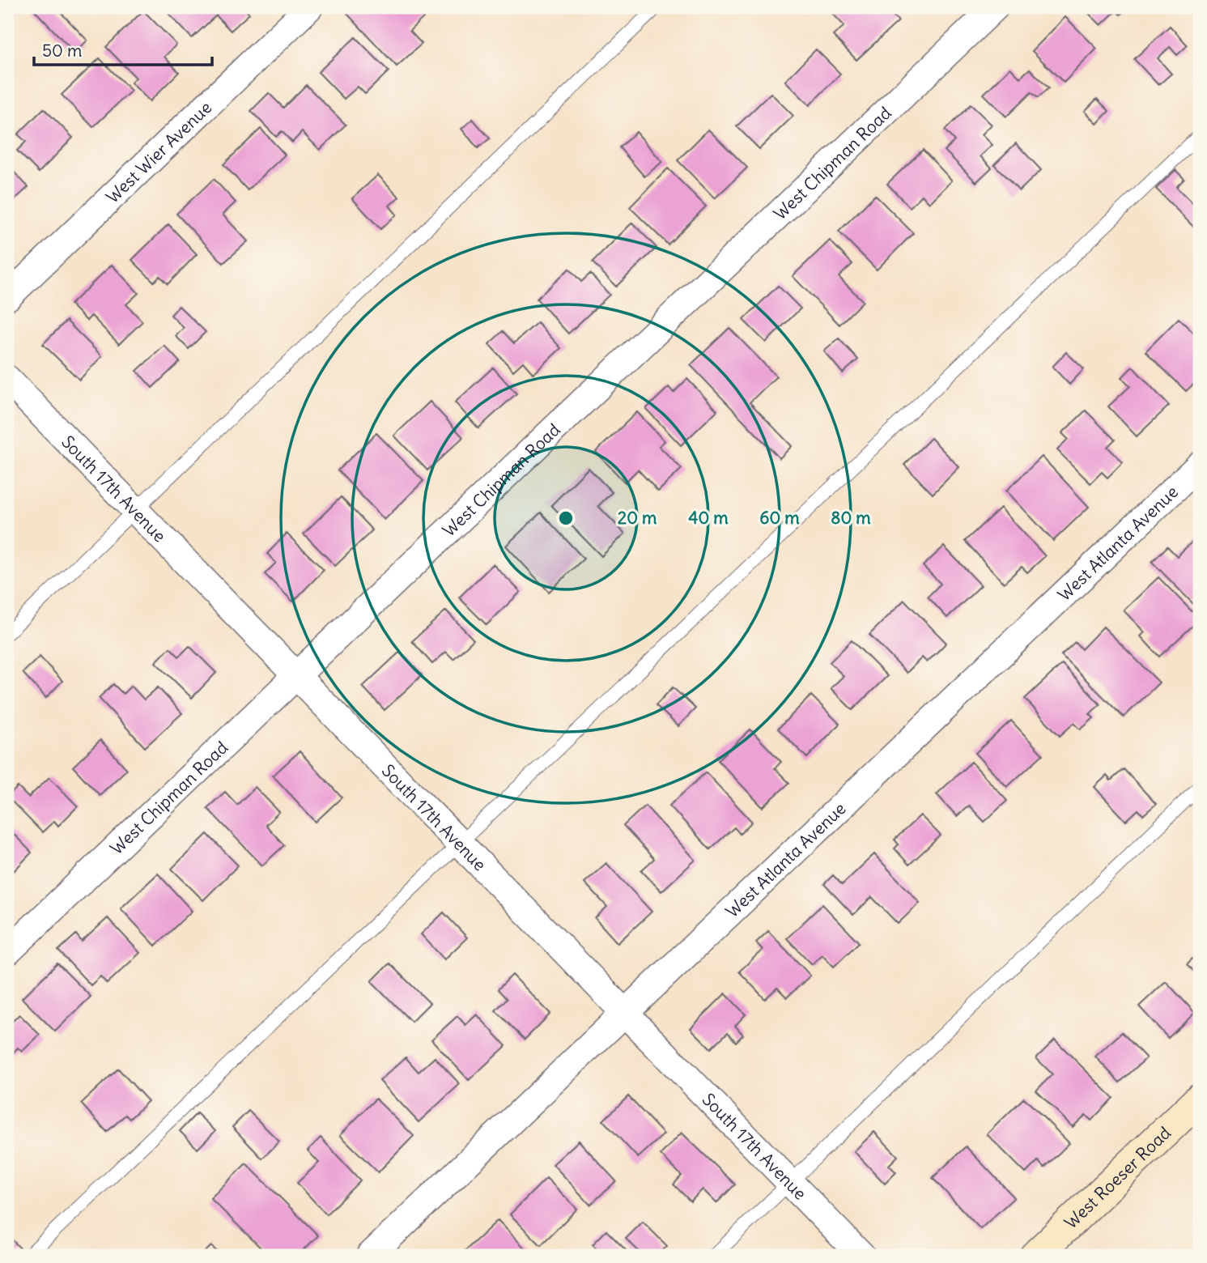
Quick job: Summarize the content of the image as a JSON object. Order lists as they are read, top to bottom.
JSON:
{
  "streets": {
    "street": [
      "West Wier Avenue",
      "West Chipman Road",
      "South 17th Avenue",
      "West Atlanta Avenue",
      "West Roeser Road"
    ]
  },
  "crossings": [
    ["West Chipman Road", "South 17th Avenue"],
    ["South 17th Avenue", "West Atlanta Avenue"]
  ],
  "scale_bar": "50 m",
  "rings": [
    "20 m",
    "40 m",
    "60 m",
    "80 m"
  ]
}
